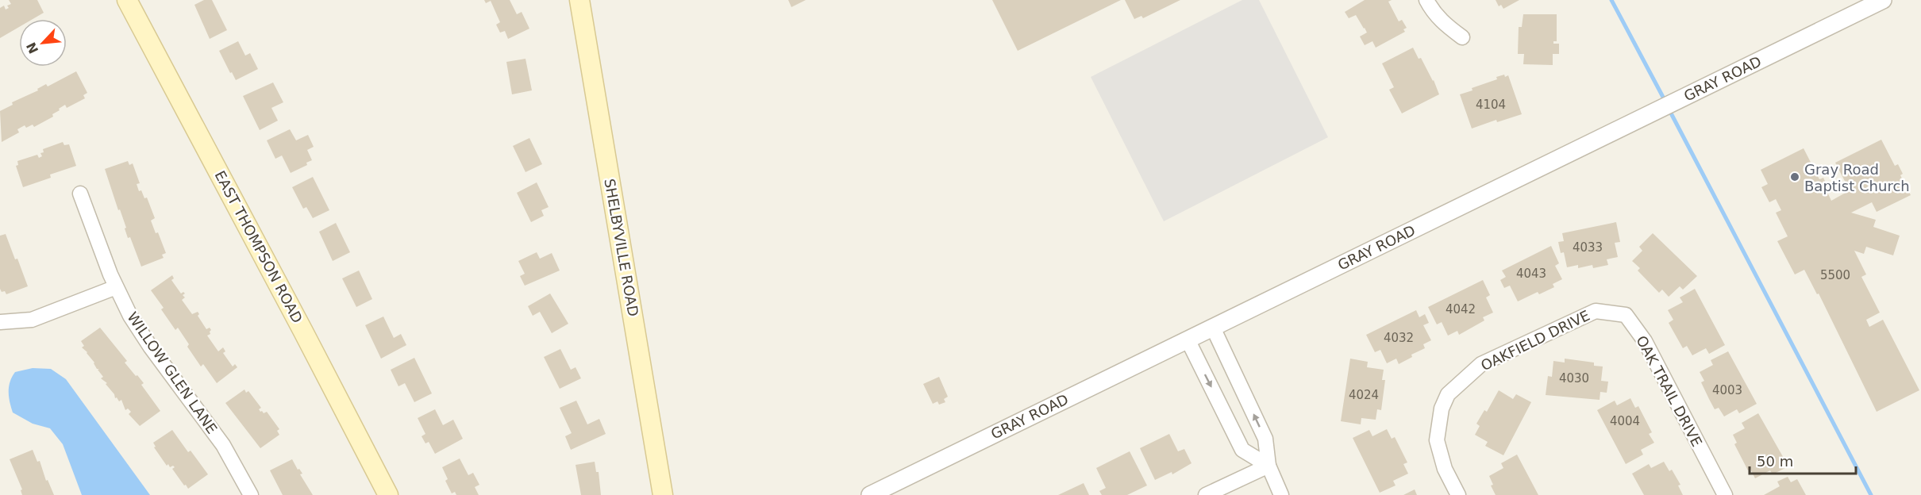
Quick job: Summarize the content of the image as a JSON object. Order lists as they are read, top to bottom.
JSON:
{
  "streets": {
    "main road": ["EAST THOMPSON ROAD", "SHELBYVILLE ROAD"],
    "street": [
      "GRAY ROAD",
      "OAKFIELD DRIVE",
      "WILLOW GLEN LANE",
      "OAK TRAIL DRIVE"
    ]
  },
  "crossings": [
    ["OAKFIELD DRIVE", "OAK TRAIL DRIVE"]
  ],
  "places": ["Gray Road Baptist Church"],
  "house_numbers": [
    "4104",
    "4033",
    "4043",
    "5500",
    "4042",
    "4032",
    "4030",
    "4003",
    "4024",
    "4004"
  ],
  "scale_bar": "50 m",
  "north": "bottom left"
}
